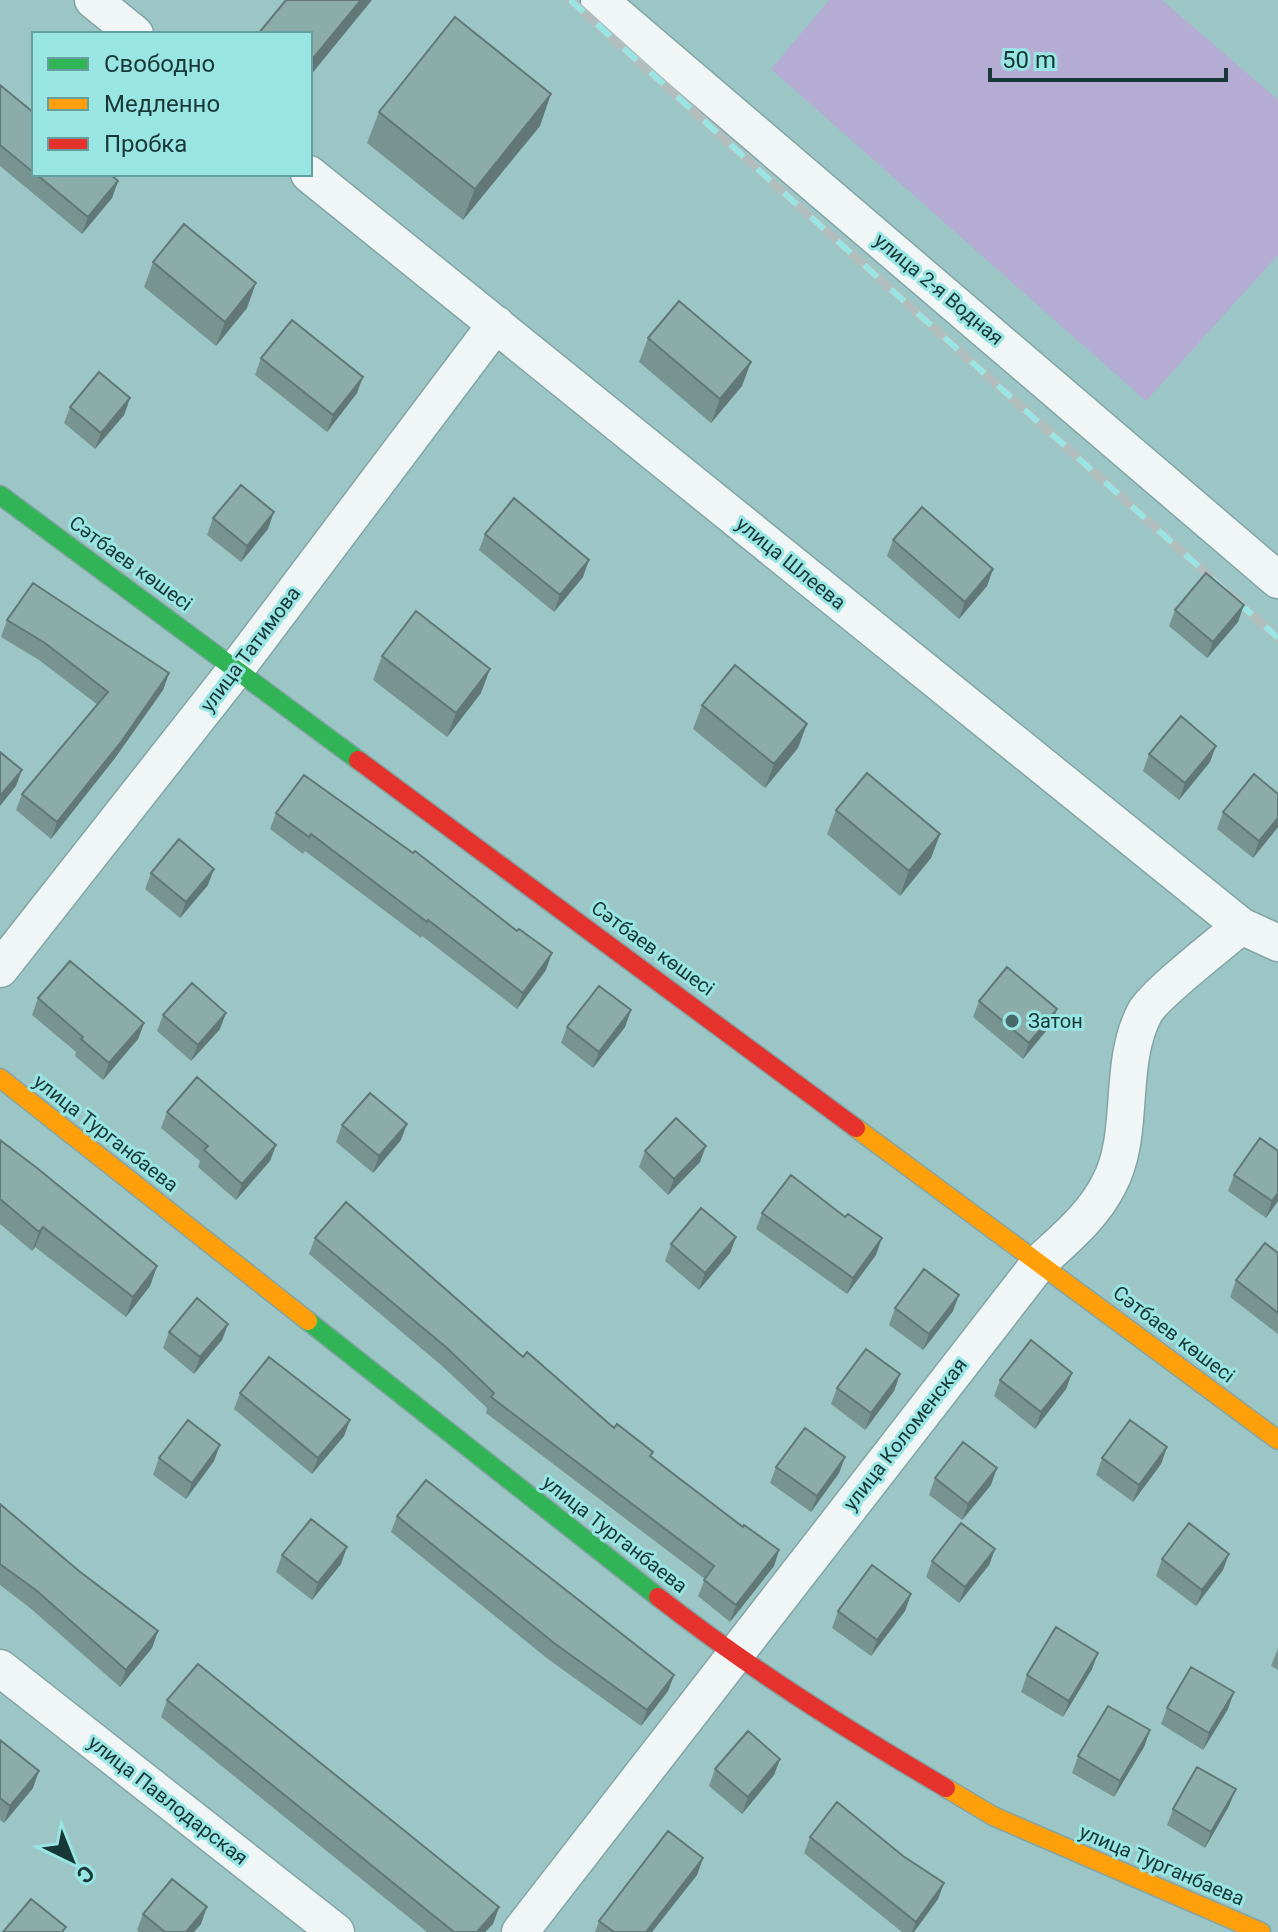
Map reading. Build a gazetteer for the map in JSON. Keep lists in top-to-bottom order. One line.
{"streets":{"main road":["Сәтбаев көшесі","улица Турганбаева"],"street":["улица 2-я Водная","улица Шлеева","улица Татимова","улица Коломенская","улица Павлодарская"]},"crossings":[["Сәтбаев көшесі","улица Татимова"],["Сәтбаев көшесі","улица Коломенская"],["улица Шлеева","улица Татимова"],["улица Шлеева","улица Коломенская"],["улица Турганбаева","улица Коломенская"]],"places":["Затон"],"legend":["Свободно","Медленно","Пробка"],"scale_bar":"50 m","north":"bottom right"}
